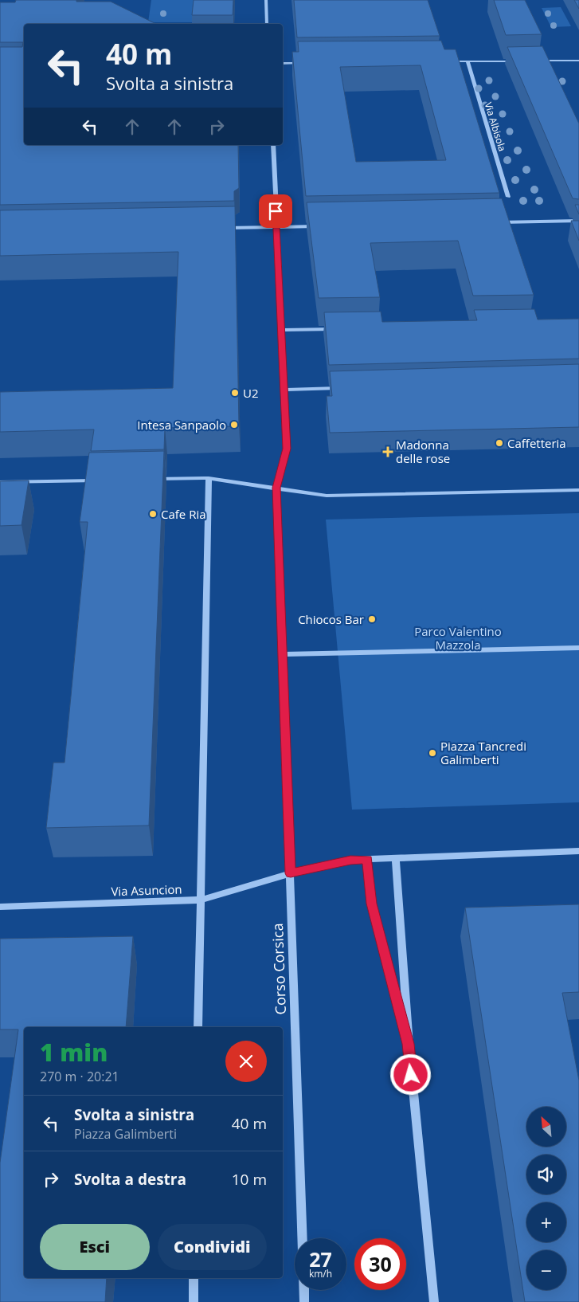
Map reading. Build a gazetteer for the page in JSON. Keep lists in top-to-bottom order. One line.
{"streets":{"street":["Via Albisola","Via Asuncion","Corso Corsica"]},"crossings":[["Via Asuncion","Corso Corsica"]],"parks":["Parco Valentino Mazzola"],"places":{"other":["U2","Intesa Sanpaolo","Caffetteria","Cafe Ria","Chiocos Bar","Piazza Tancredi Galimberti"],"health":["Madonna delle rose"]},"north":"top left","page":{"turn":["40 m","Svolta a sinistra"],"heading":["1 min","270 m · 20:21"],"list":[{"name":"Svolta a sinistra","note":"Piazza Galimberti","value":"40 m"},{"name":"Svolta a destra","value":"10 m"}],"map_buttons":["+","−"],"buttons":["Esci","Condividi"],"speed":"27 km/h","limit":"30"}}
